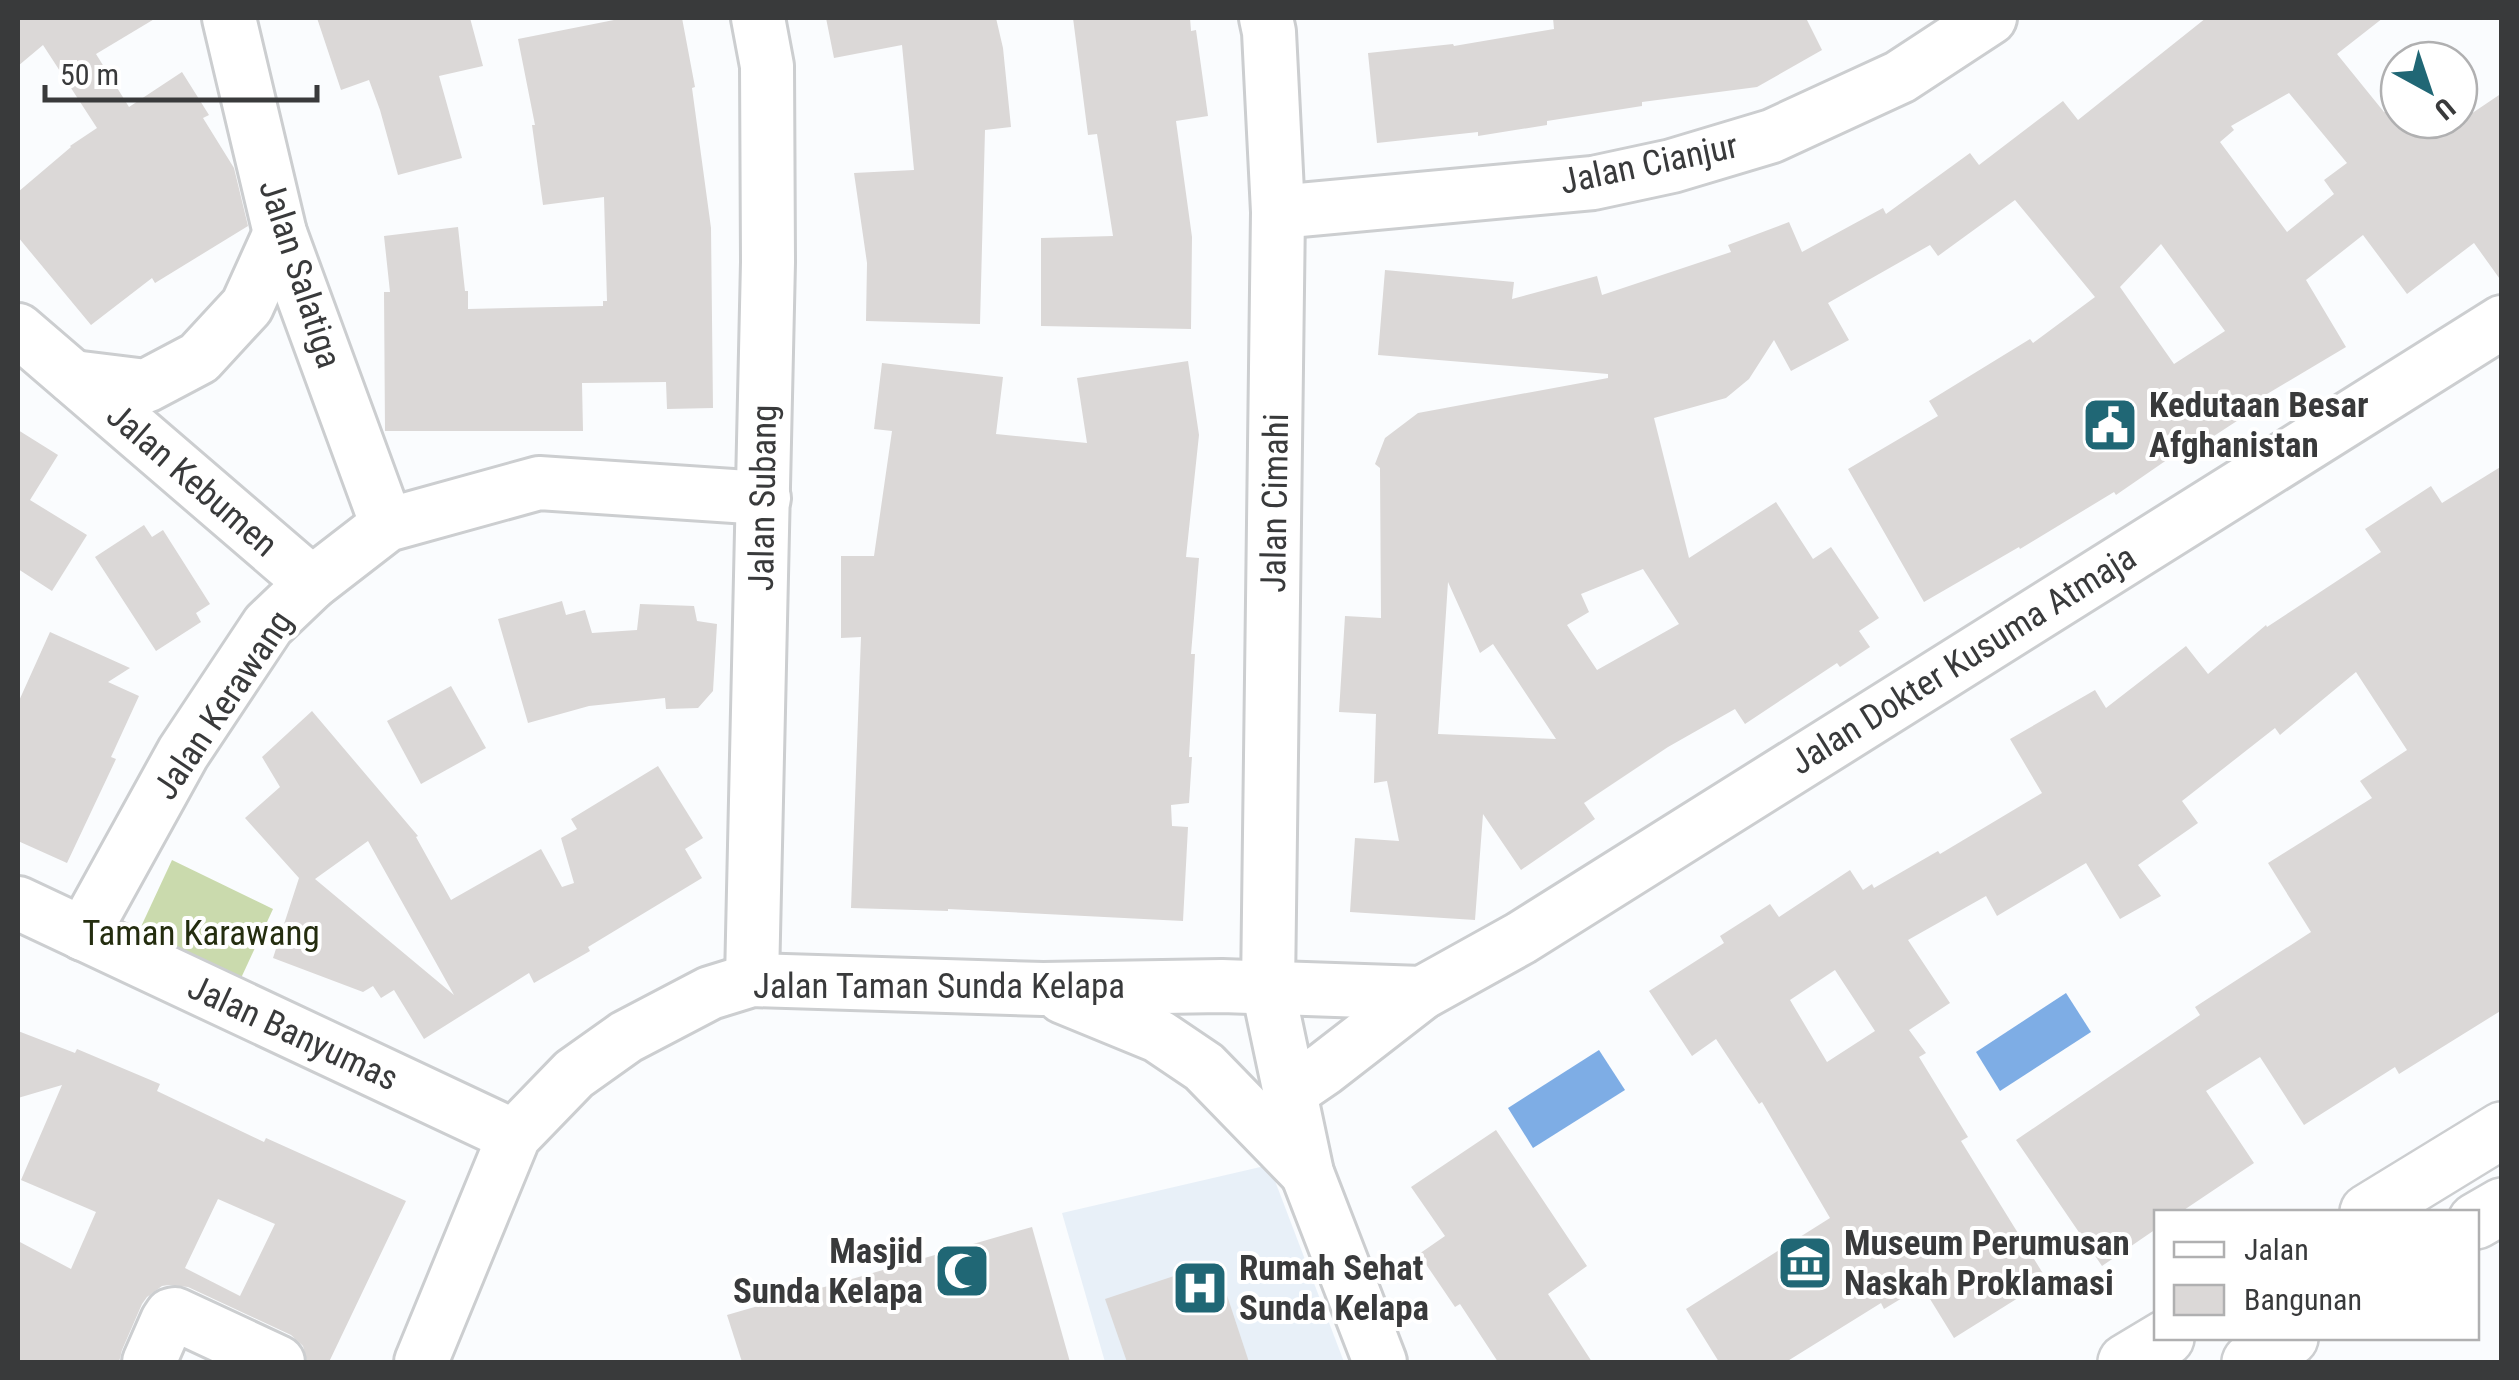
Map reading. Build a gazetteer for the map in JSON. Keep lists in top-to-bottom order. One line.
{"streets":{"street":["Jalan Cianjur","Jalan Salatiga","Jalan Kebumen","Jalan Subang","Jalan Cimahi","Jalan Dokter Kusuma Atmaja","Jalan Kerawang","Jalan Taman Sunda Kelapa","Jalan Banyumas"]},"crossings":[["Jalan Cianjur","Jalan Cimahi"],["Jalan Salatiga","Jalan Kebumen"],["Jalan Salatiga","Jalan Kerawang"],["Jalan Kebumen","Jalan Kerawang"],["Jalan Subang","Jalan Kerawang"],["Jalan Subang","Jalan Taman Sunda Kelapa"],["Jalan Cimahi","Jalan Taman Sunda Kelapa"],["Jalan Kerawang","Jalan Banyumas"],["Jalan Taman Sunda Kelapa","Jalan Banyumas"]],"parks":["Taman Karawang"],"places":{"public building":["Kedutaan Besar Afghanistan"],"museum":["Museum Perumusan Naskah Proklamasi"],"mosque":["Masjid Sunda Kelapa"],"hospital":["Rumah Sehat Sunda Kelapa"]},"legend":["Jalan","Bangunan"],"scale_bar":"50 m","north":"bottom right"}
